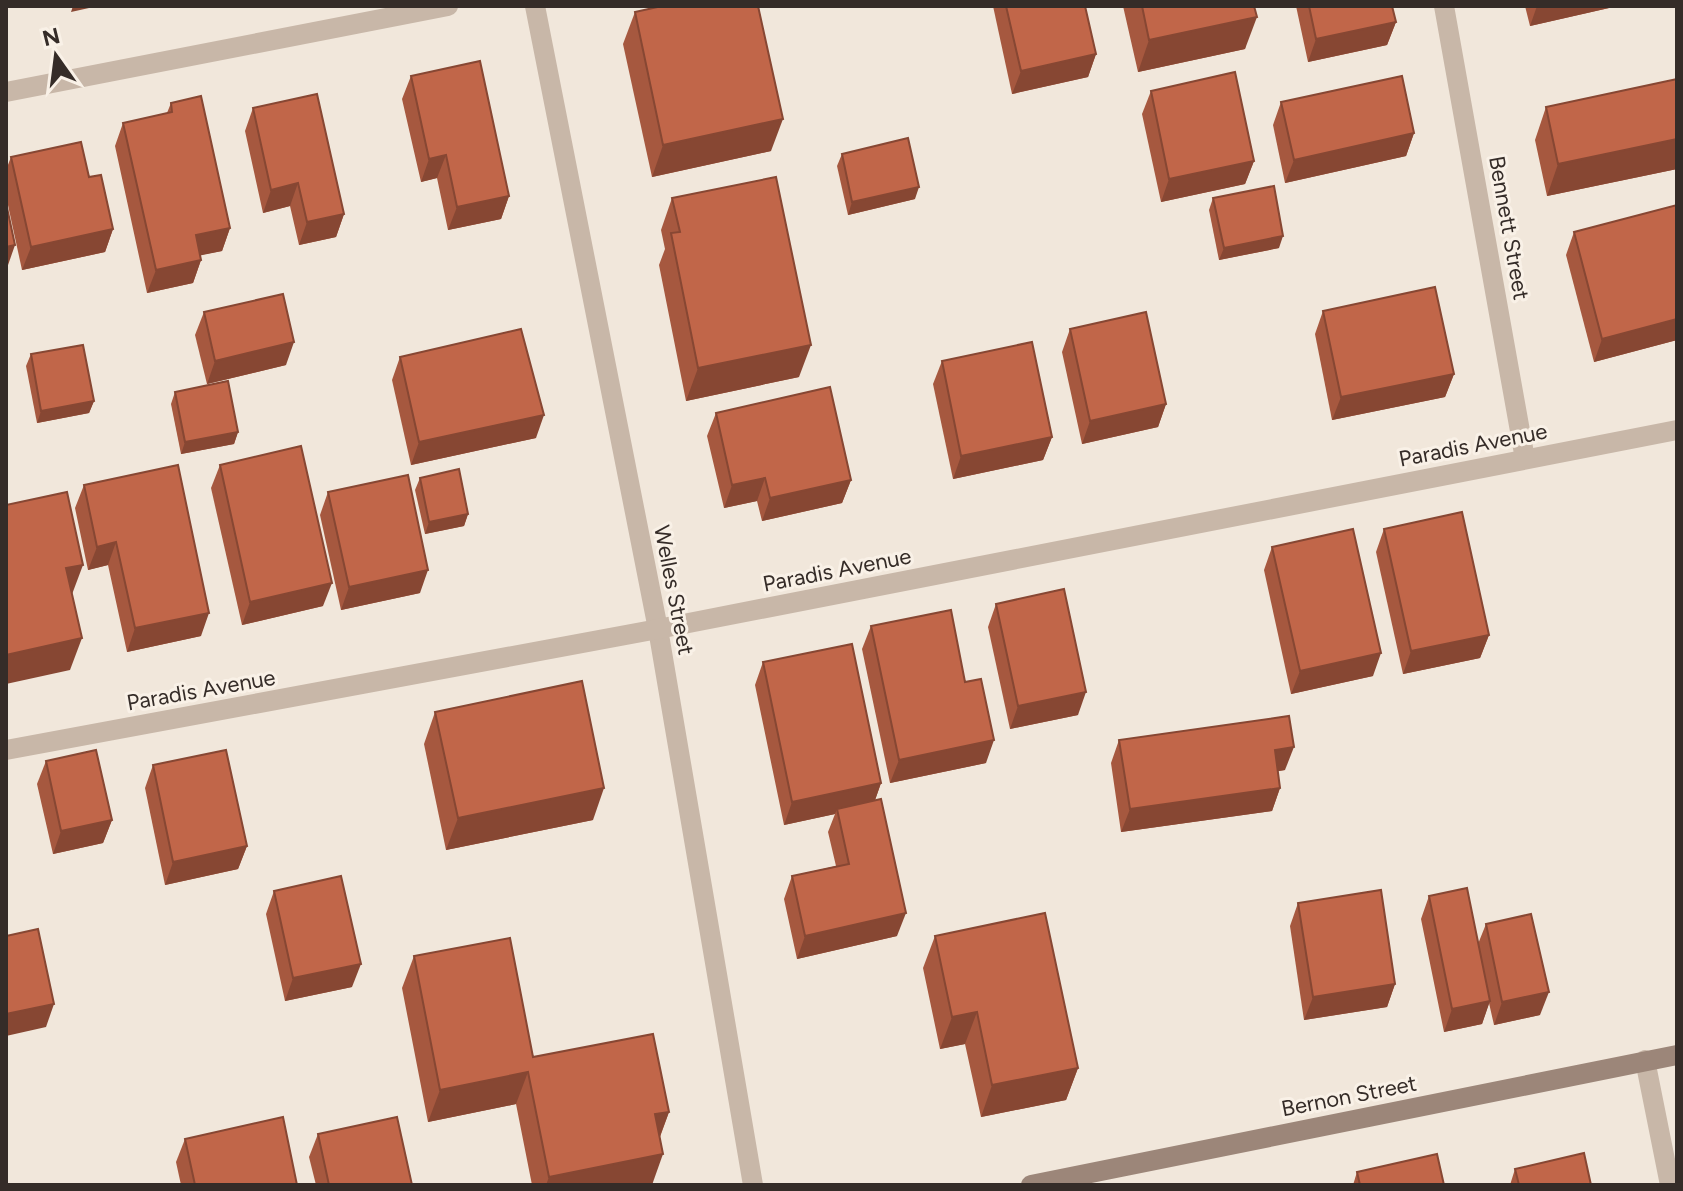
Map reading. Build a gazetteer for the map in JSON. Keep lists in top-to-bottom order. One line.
{"streets":{"street":["Bennett Street","Paradis Avenue","Welles Street","Bernon Street"]},"crossings":[["Bennett Street","Paradis Avenue"],["Paradis Avenue","Welles Street"]],"north":"top"}
